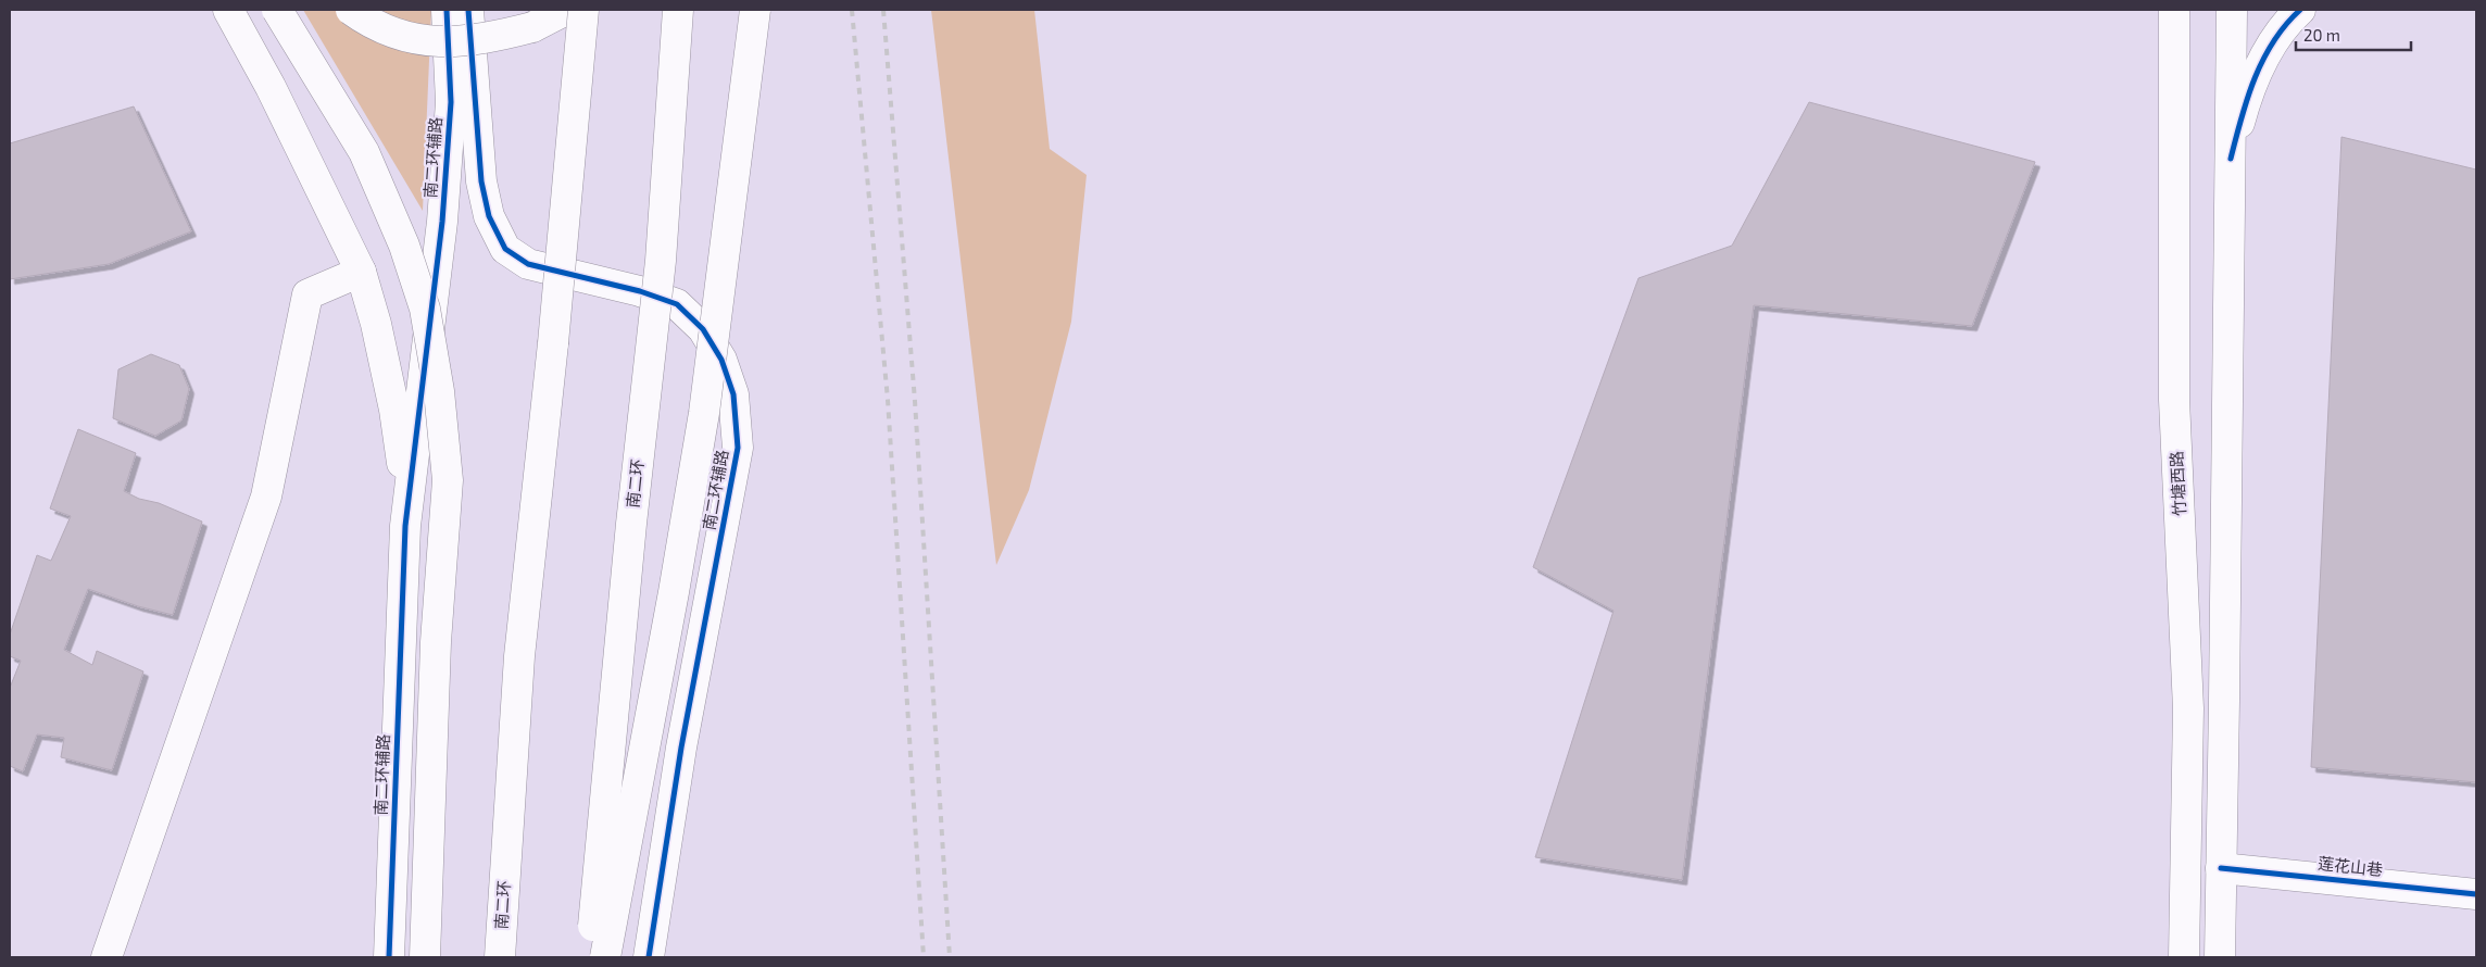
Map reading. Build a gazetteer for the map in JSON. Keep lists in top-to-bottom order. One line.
{"streets":{"main road":["南二环辅路","南二环","竹塘西路","莲花山巷"]},"scale_bar":"20 m"}
